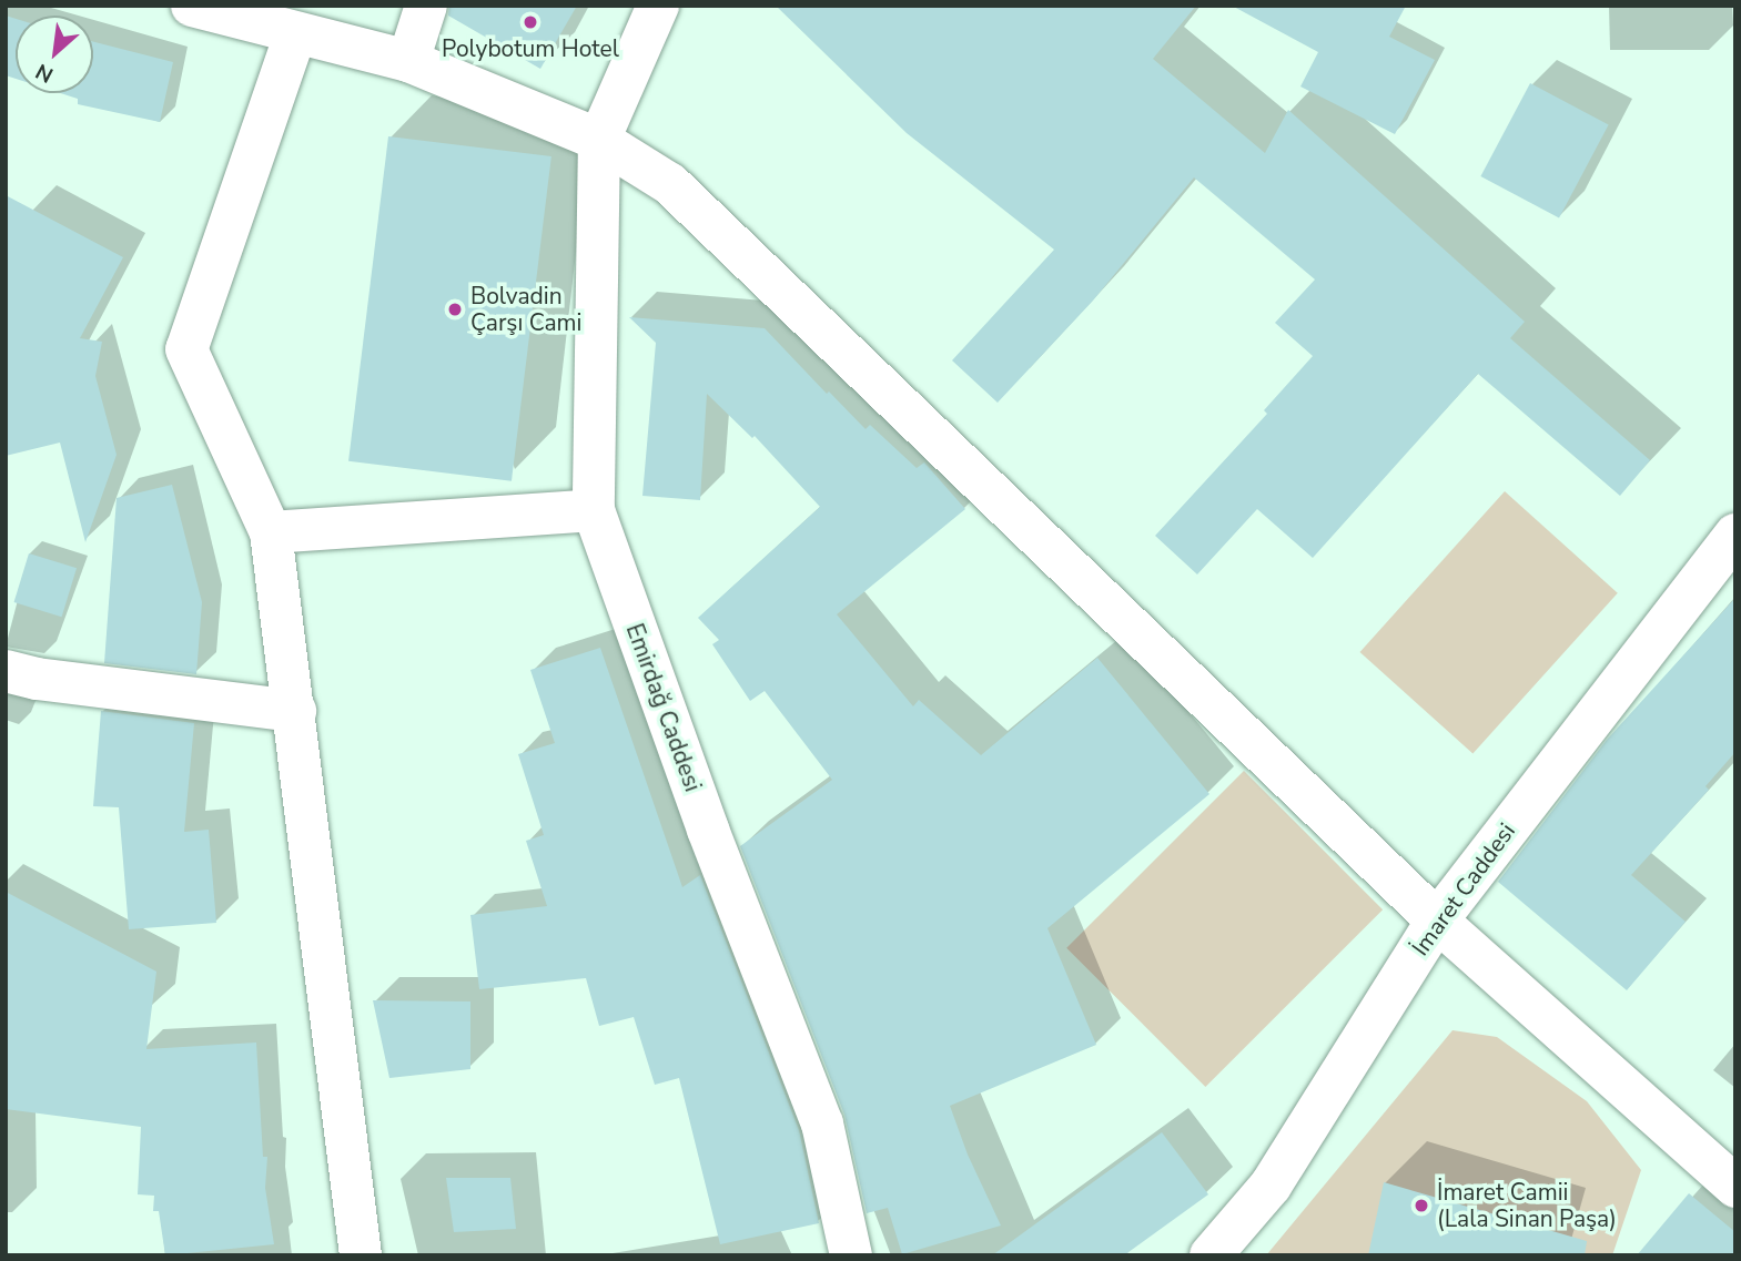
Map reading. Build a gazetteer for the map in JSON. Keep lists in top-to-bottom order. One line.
{"streets":{"street":["Emirdağ Caddesi","İmaret Caddesi"]},"places":["Polybotum Hotel","Bolvadin Çarşı Cami","İmaret Camii (Lala Sinan Paşa)"],"north":"bottom left"}
